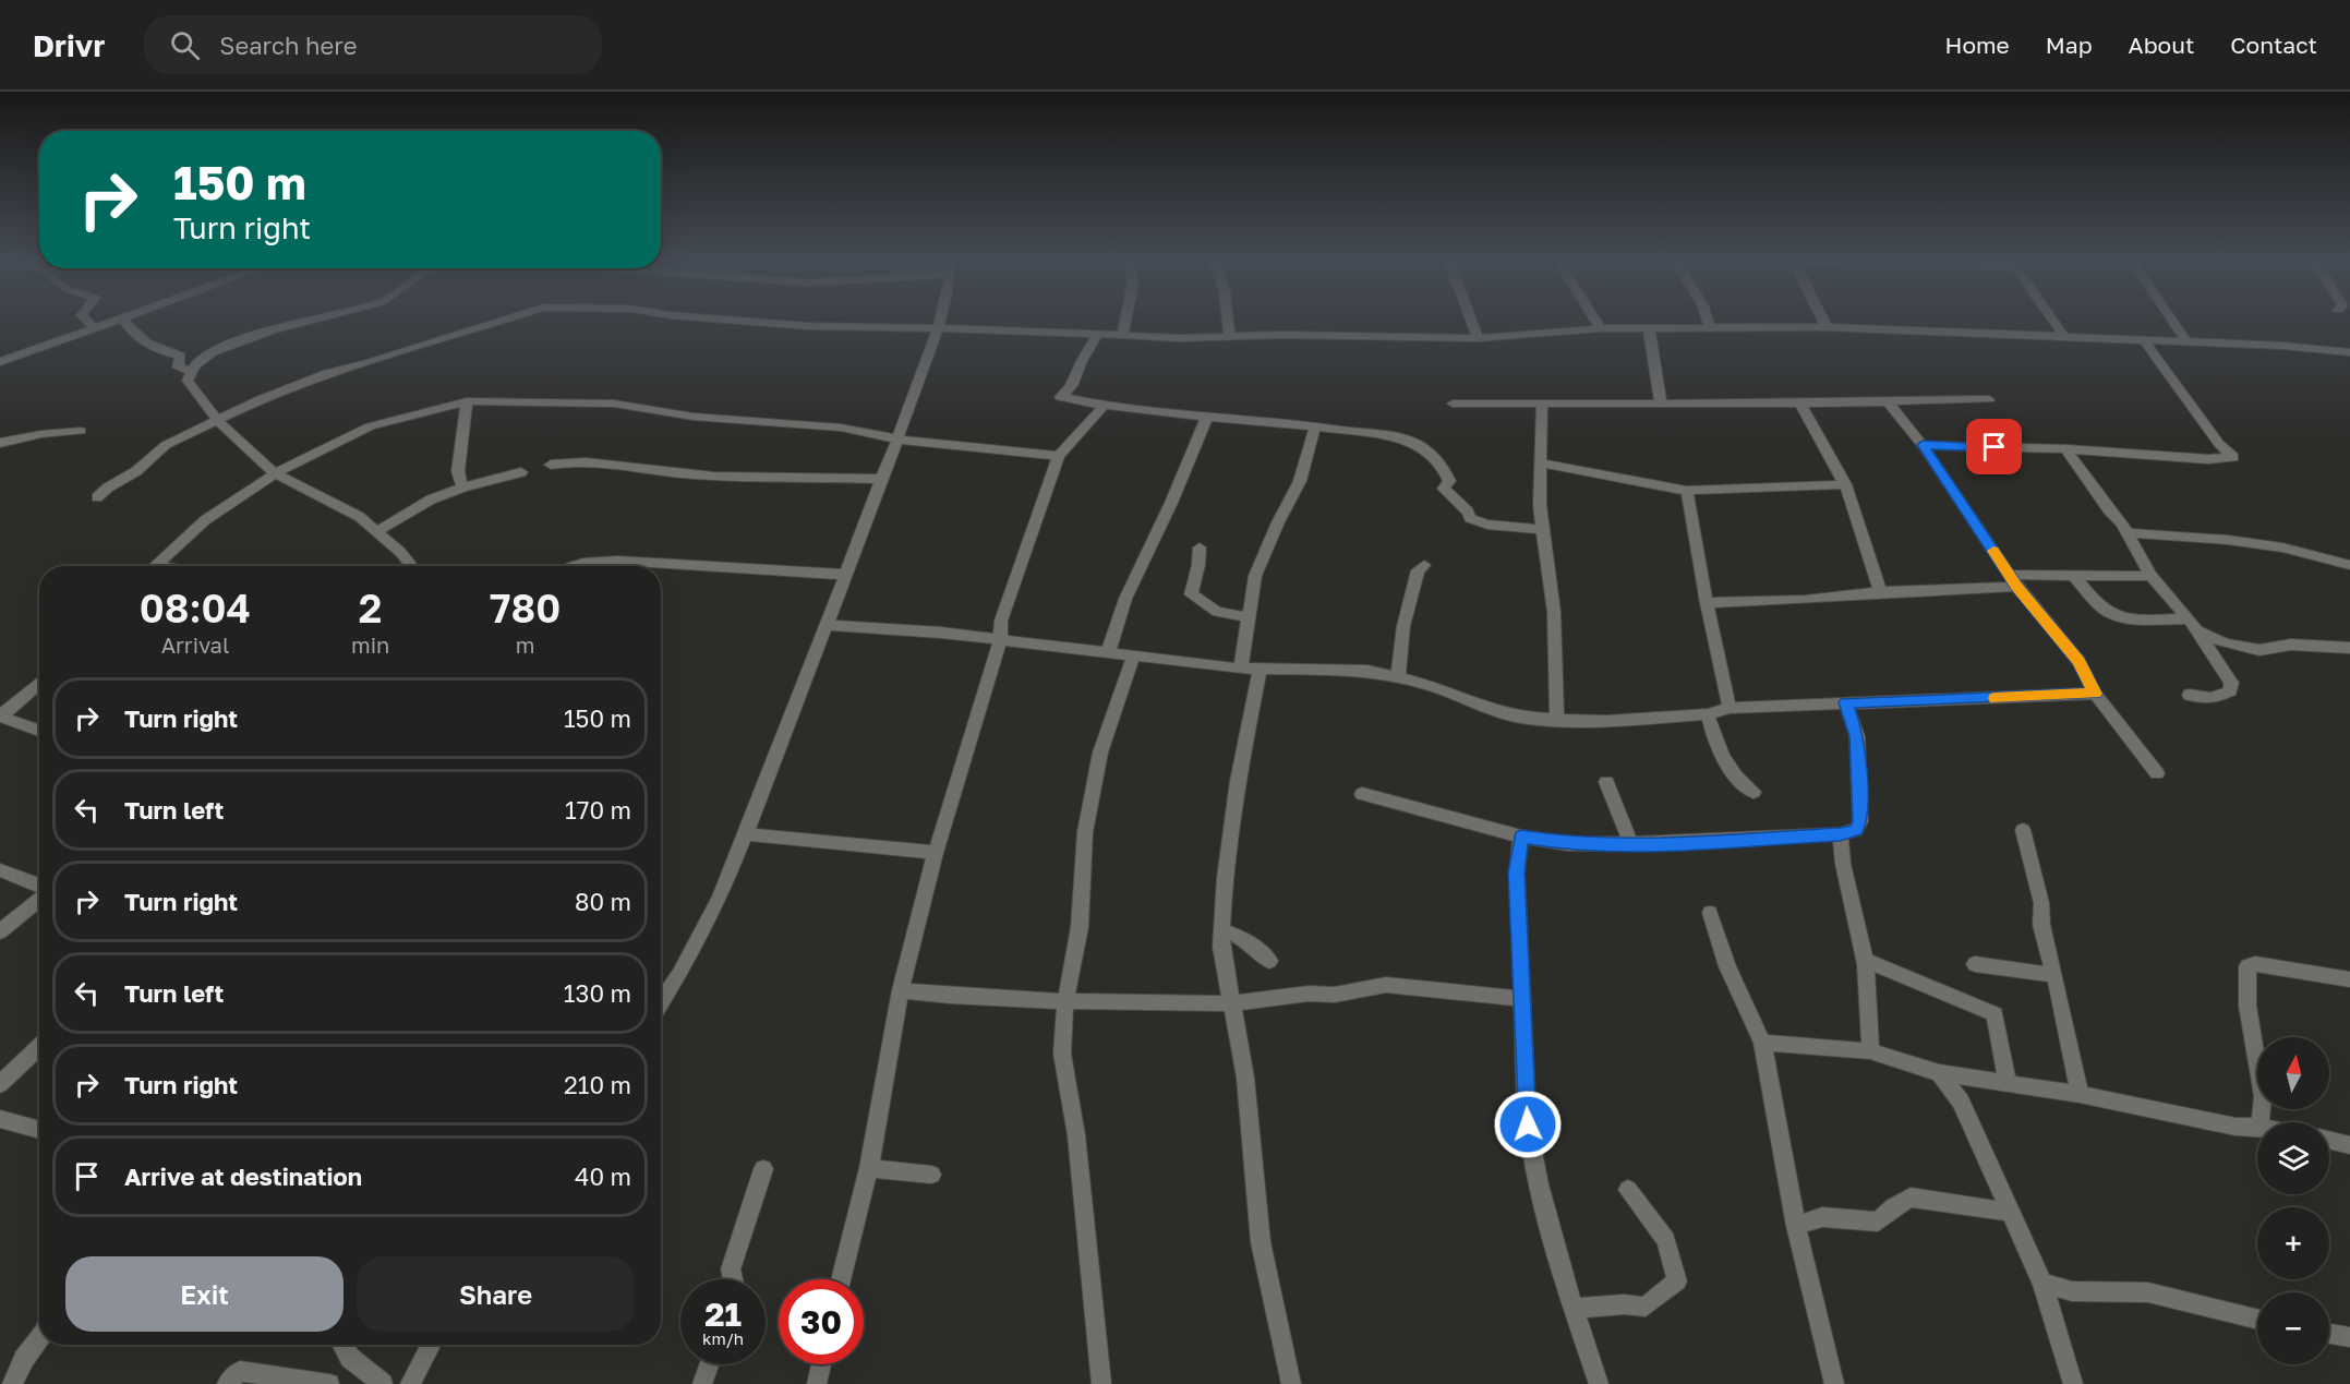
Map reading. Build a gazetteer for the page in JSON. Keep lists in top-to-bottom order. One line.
{"north":"top","page":{"header":"Drivr","search":"Search here","nav":["Home","Map","About","Contact"],"turn":["150 m","Turn right"],"eta":["08:04","Arrival","2","min","780","m"],"list":[{"name":"Turn right","value":"150 m"},{"name":"Turn left","value":"170 m"},{"name":"Turn right","value":"80 m"},{"name":"Turn left","value":"130 m"},{"name":"Turn right","value":"210 m"},{"name":"Arrive at destination","value":"40 m"}],"map_buttons":["+","−"],"buttons":["Exit","Share"],"speed":"21 km/h","limit":"30"}}
